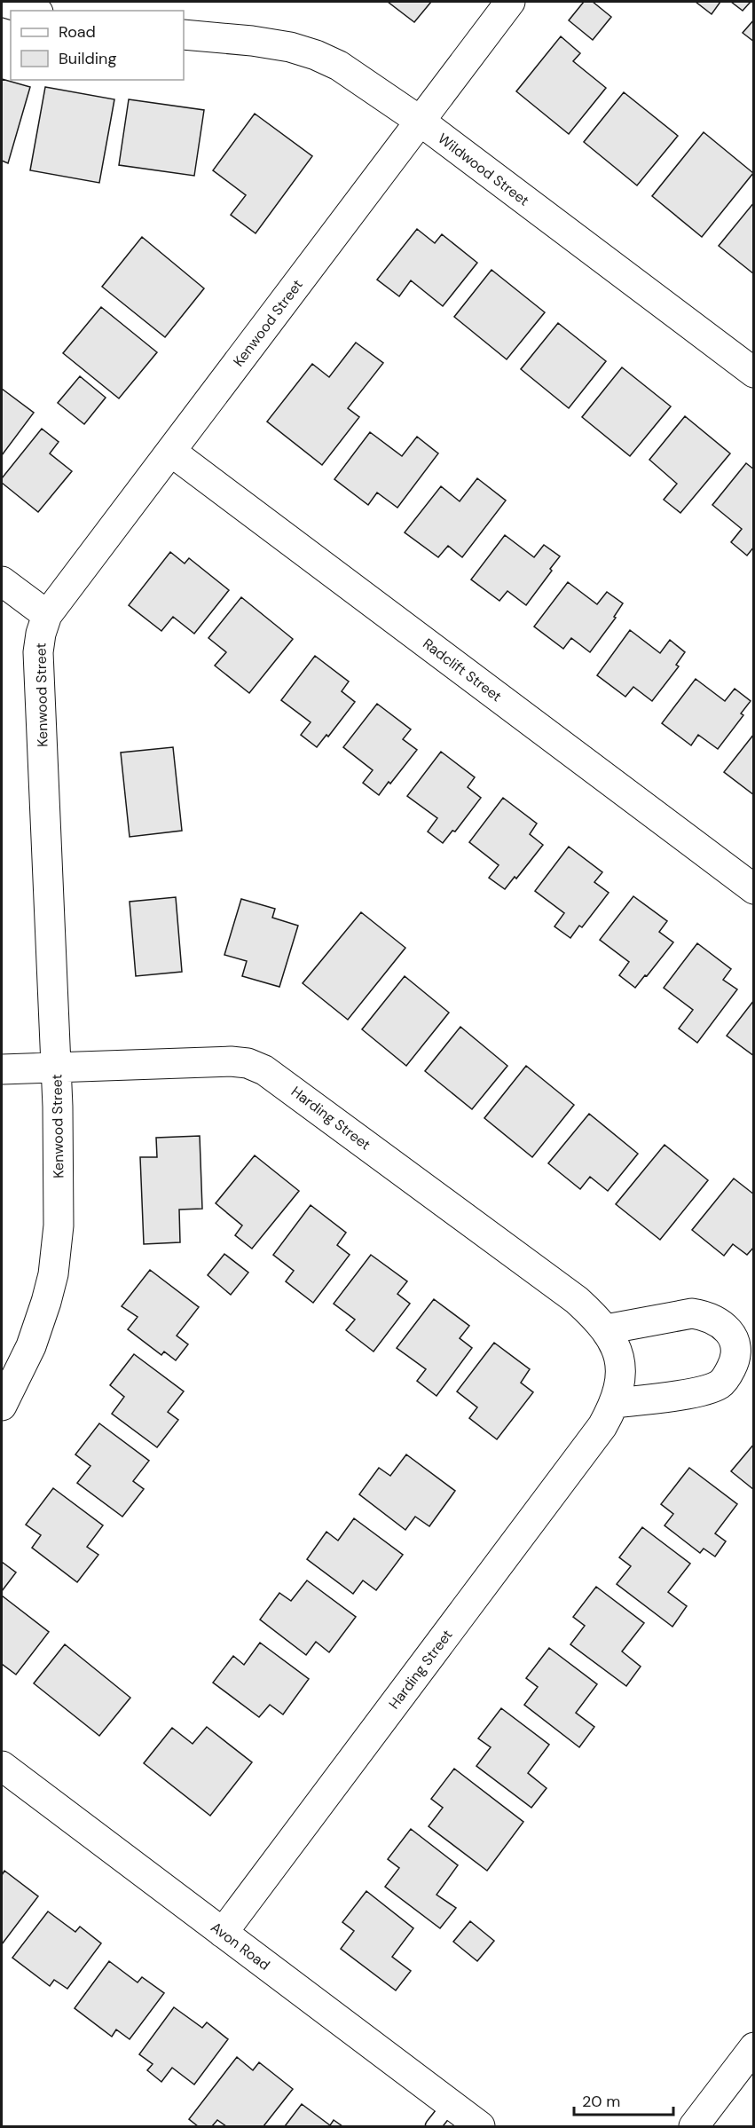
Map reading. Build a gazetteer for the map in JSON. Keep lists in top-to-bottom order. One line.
{"streets":{"street":["Wildwood Street","Kenwood Street","Radclift Street","Harding Street","Avon Road"]},"crossings":[["Wildwood Street","Kenwood Street"],["Kenwood Street","Radclift Street"],["Kenwood Street","Harding Street"],["Harding Street","Avon Road"]],"legend":["Road","Building"],"scale_bar":"20 m"}
